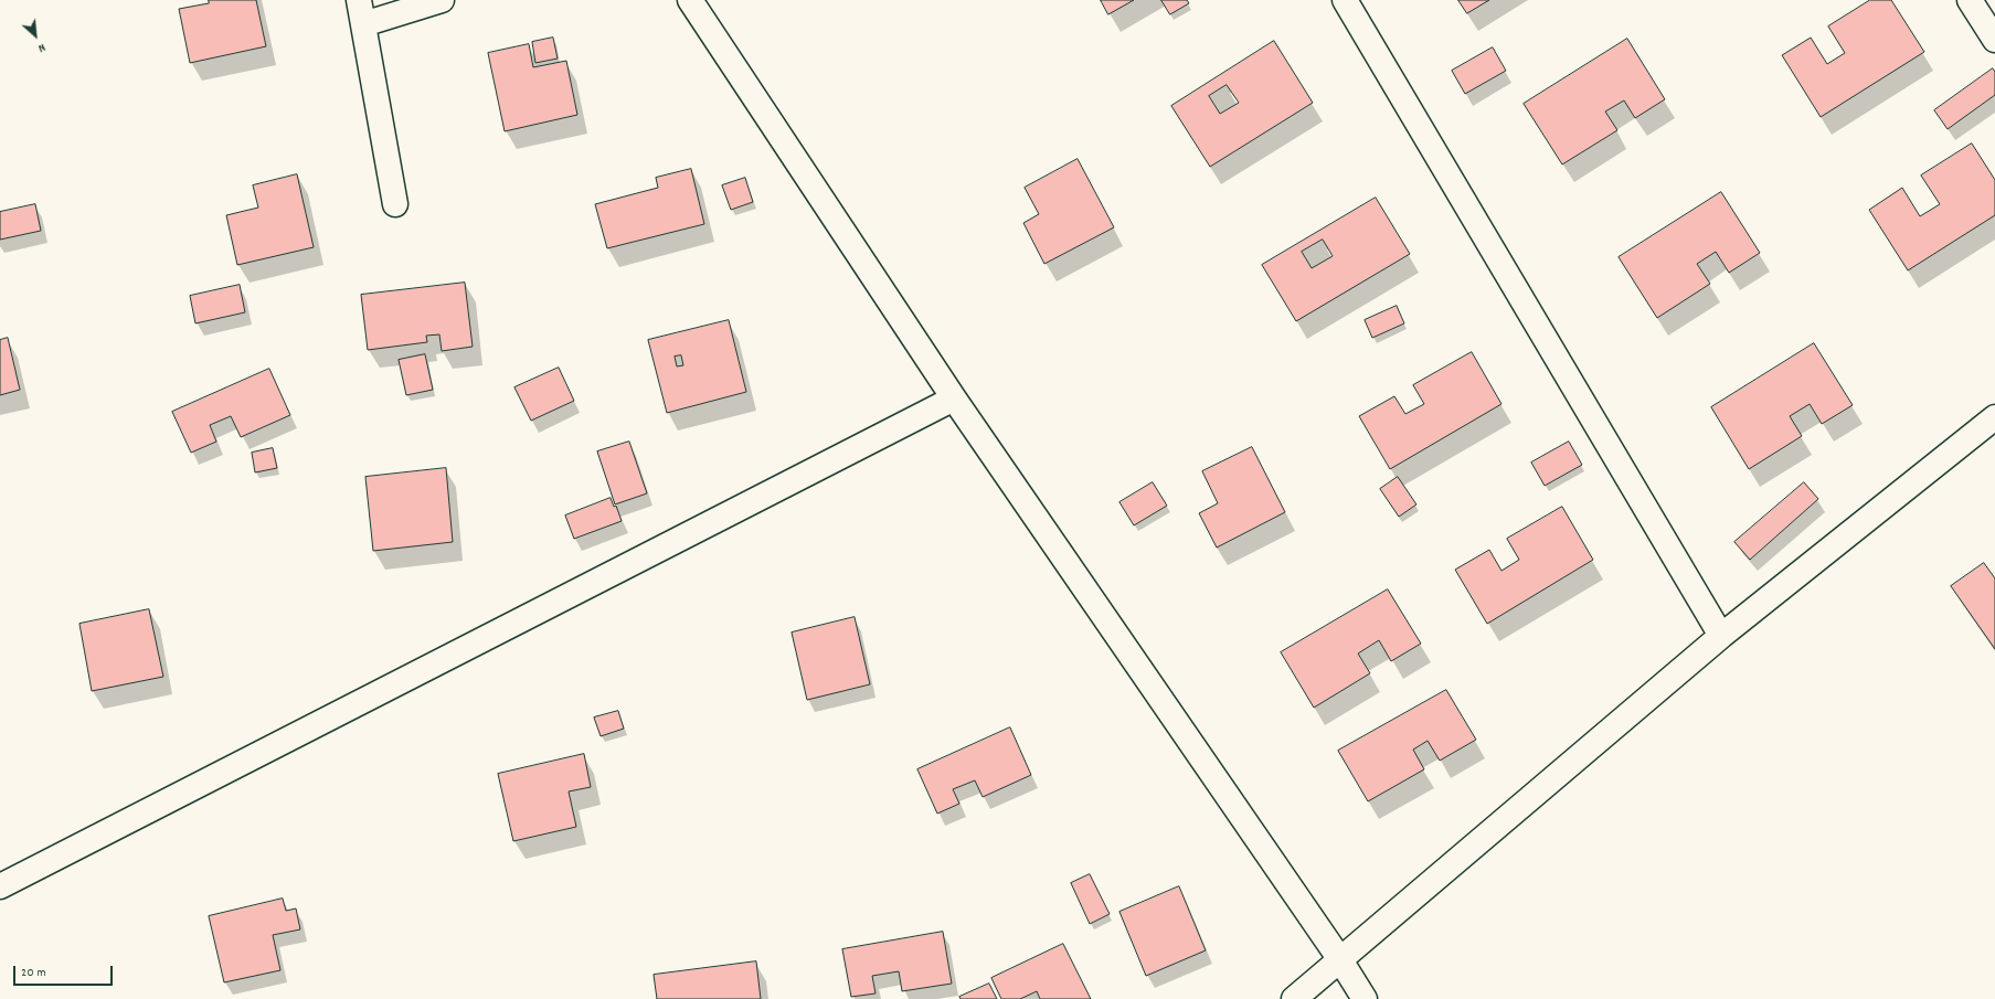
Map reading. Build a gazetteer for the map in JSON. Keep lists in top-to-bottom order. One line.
{"scale_bar":"20 m","north":"bottom right"}
